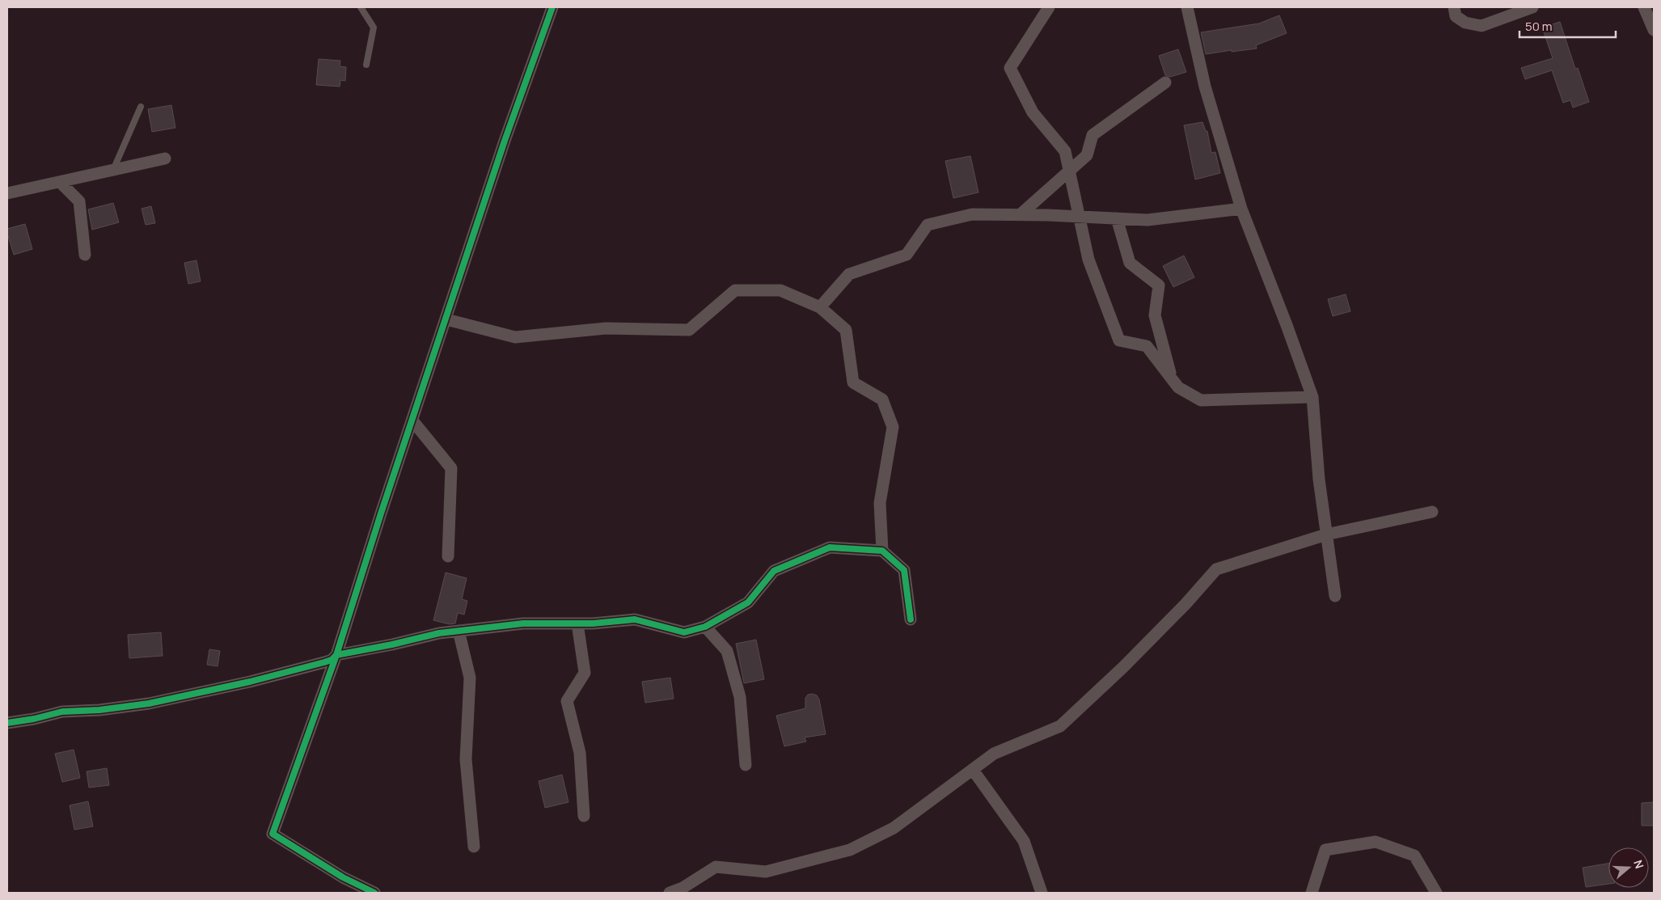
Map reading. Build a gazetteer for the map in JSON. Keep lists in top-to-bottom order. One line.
{"scale_bar":"50 m","north":"right"}
